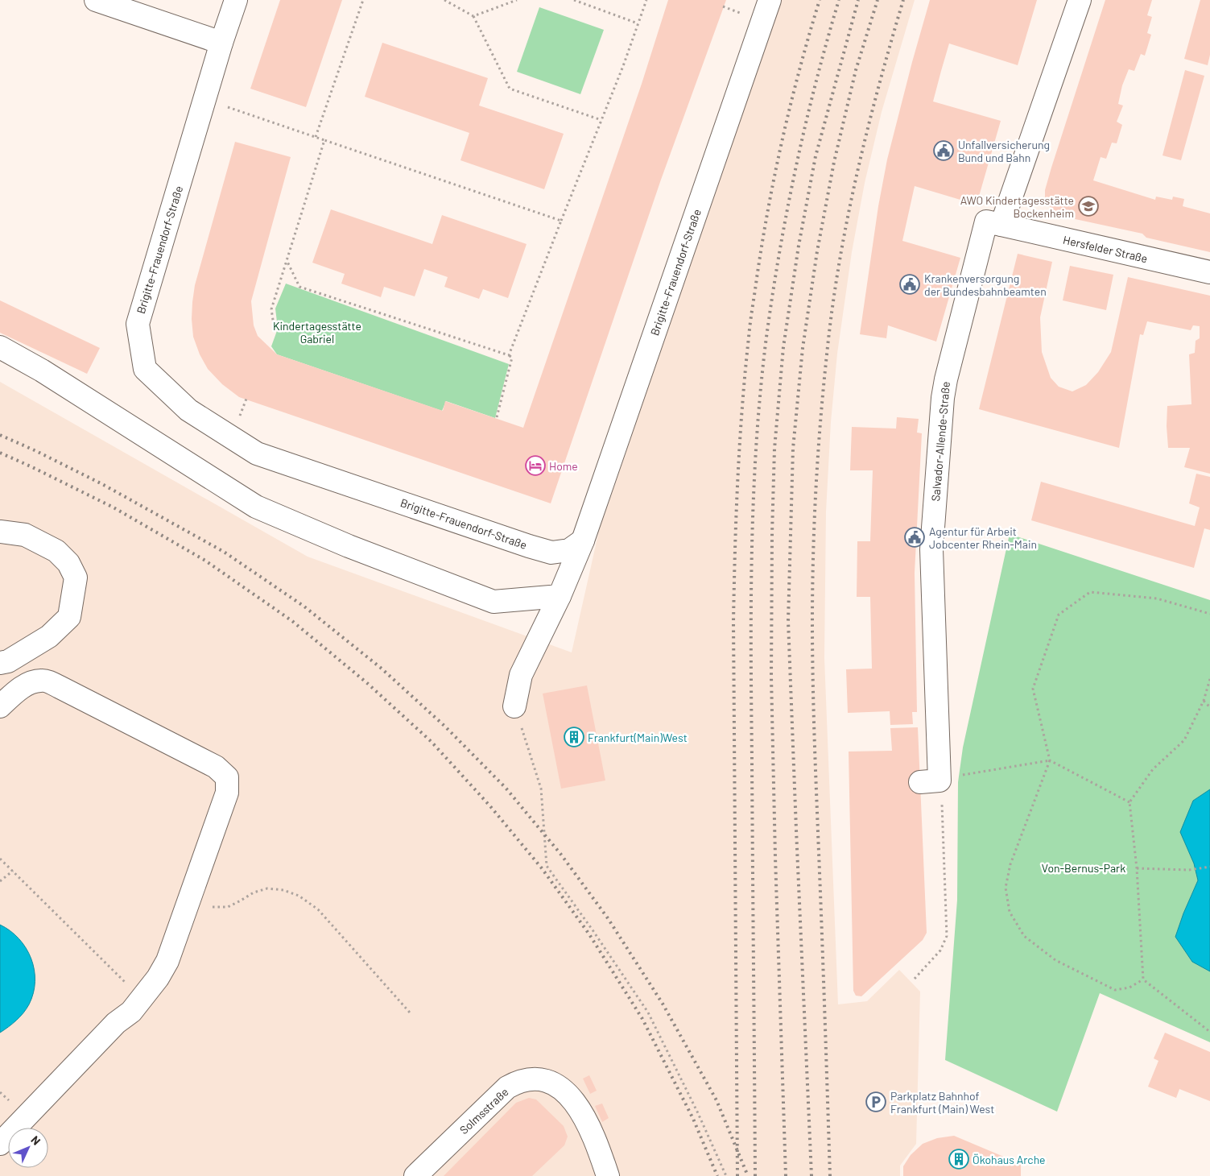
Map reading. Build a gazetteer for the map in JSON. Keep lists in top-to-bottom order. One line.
{"streets":{"street":["Hersfelder Straße","Brigitte-Frauendorf-Straße","Salvador-Allende-Straße","Solmsstraße"]},"crossings":[["Hersfelder Straße","Salvador-Allende-Straße"]],"parks":["Kindertagesstätte Gabriel","Von-Bernus-Park"],"places":{"public building":["Unfallversicherung Bund und Bahn","Krankenversorgung der Bundesbahnbeamten","Agentur für Arbeit Jobcenter Rhein-Main"],"school or university":["AWO Kindertagesstätte Bockenheim"],"hotel":["Home"],"building":["Frankfurt(Main)West","Ökohaus Arche"],"parking":["Parkplatz Bahnhof Frankfurt (Main) West"]},"north":"top right"}
